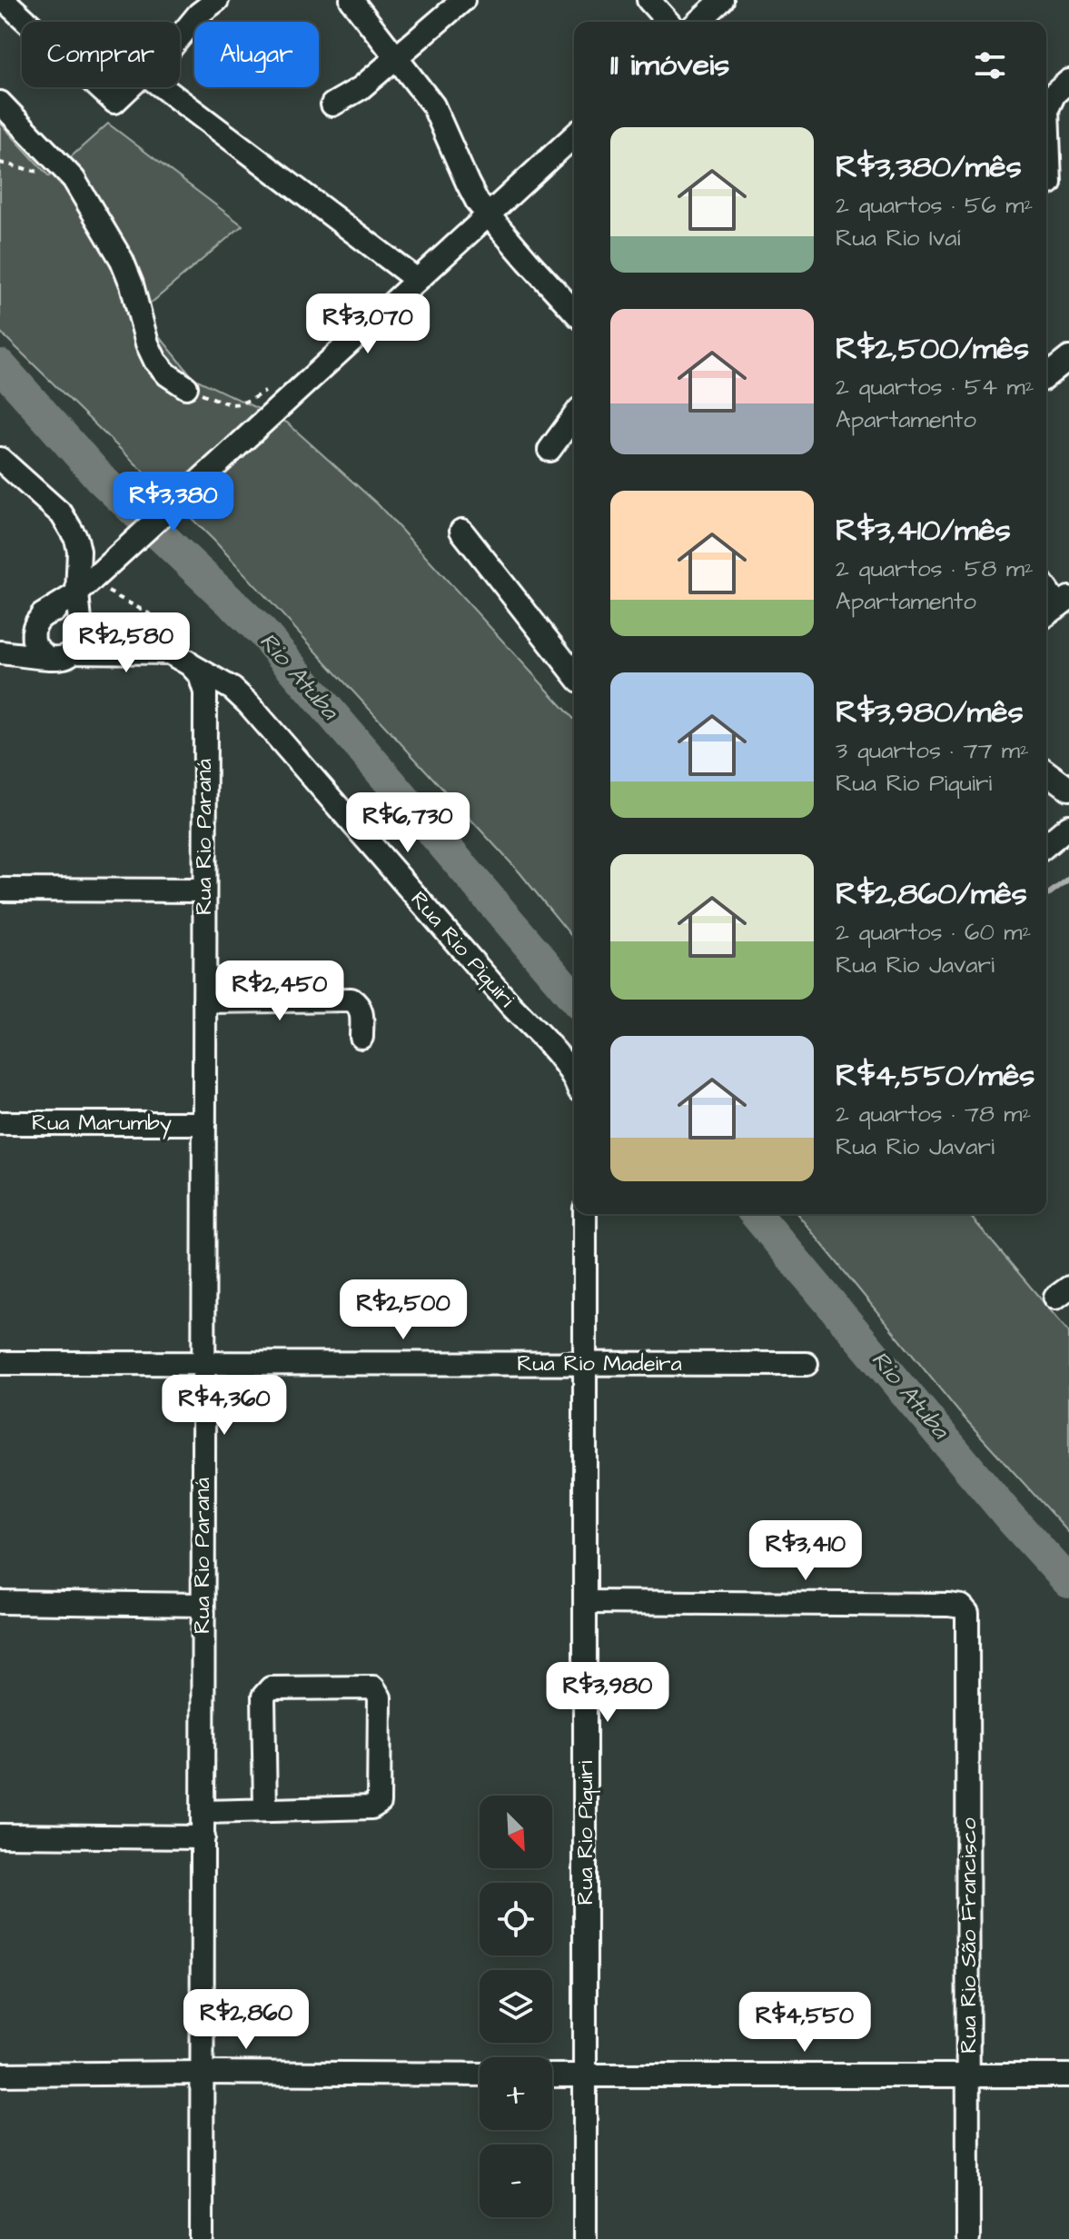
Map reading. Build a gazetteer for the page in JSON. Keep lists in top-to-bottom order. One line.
{"streets":{"street":["Rua Rio Paraná","Rua Rio Piquiri","Rua Marumby","Rua Rio Madeira","Rua Rio São Francisco"]},"crossings":[["Rua Rio Paraná","Rua Rio Piquiri"],["Rua Rio Paraná","Rua Marumby"],["Rua Rio Paraná","Rua Rio Madeira"],["Rua Rio Piquiri","Rua Rio Madeira"],["Rua Rio Piquiri","Rua Rio São Francisco"]],"water":["Rio Atuba"],"north":"bottom right","page":{"chip":["Comprar","Alugar"],"heading":"11 imóveis","list":[{"name":"R$3,380/mês","note":"2 quartos · 56 m² · Rua Rio Ivaí"},{"name":"R$2,500/mês","note":"2 quartos · 54 m² · Apartamento"},{"name":"R$3,410/mês","note":"2 quartos · 58 m² · Apartamento"},{"name":"R$3,980/mês","note":"3 quartos · 77 m² · Rua Rio Piquiri"},{"name":"R$2,860/mês","note":"2 quartos · 60 m² · Rua Rio Javari"},{"name":"R$4,550/mês","note":"2 quartos · 78 m² · Rua Rio Javari"}],"price":["R$3,070","R$3,380","R$2,580","R$6,730","R$2,450","R$2,500","R$4,360","R$3,410","R$3,980","R$2,860","R$4,550"],"map_buttons":["+","−"]}}
